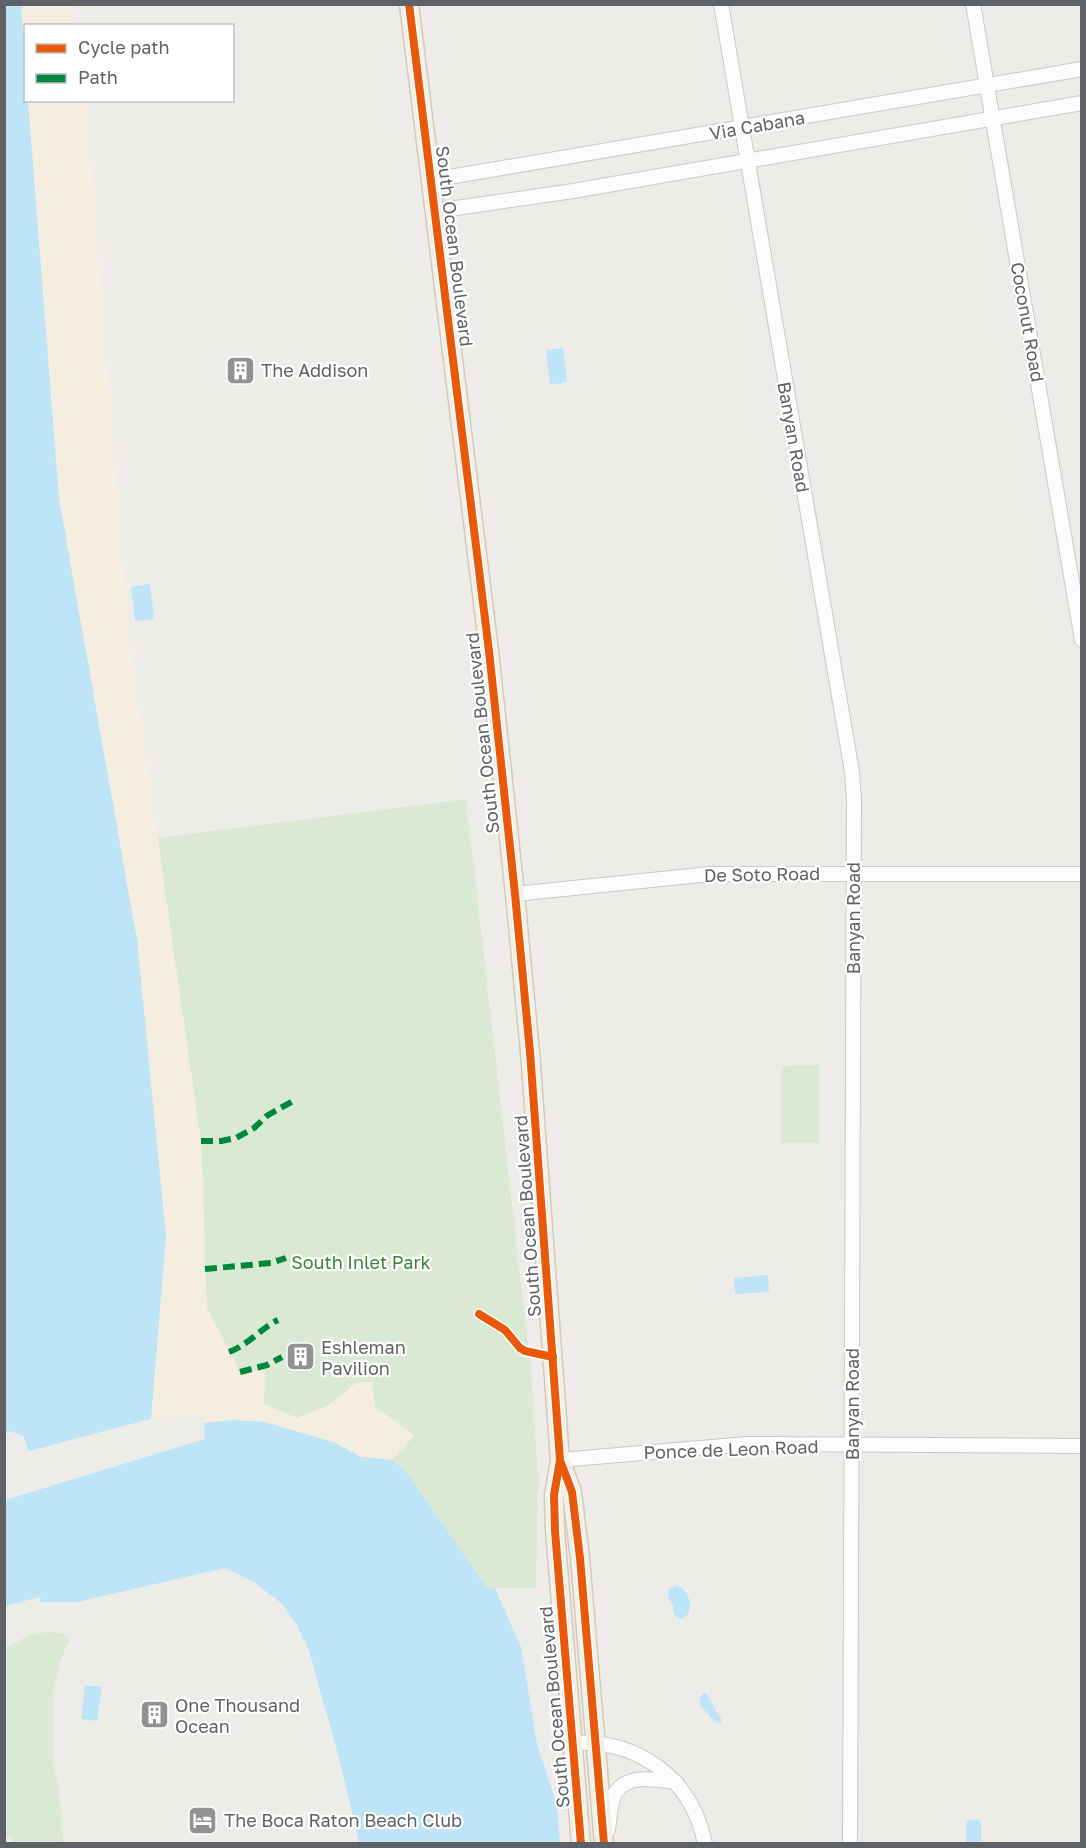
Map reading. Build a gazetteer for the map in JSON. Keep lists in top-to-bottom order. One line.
{"streets":{"main road":["South Ocean Boulevard"],"street":["Via Cabana","Coconut Road","Banyan Road","De Soto Road","Ponce de Leon Road"]},"crossings":[["Via Cabana","South Ocean Boulevard"],["Via Cabana","Coconut Road"],["Via Cabana","Banyan Road"],["South Ocean Boulevard","De Soto Road"],["South Ocean Boulevard","Ponce de Leon Road"],["Banyan Road","De Soto Road"],["Banyan Road","Ponce de Leon Road"]],"parks":["South Inlet Park"],"places":{"building":["The Addison","Eshleman Pavilion","One Thousand Ocean"],"hotel":["The Boca Raton Beach Club"]},"legend":["Cycle path","Path"]}
